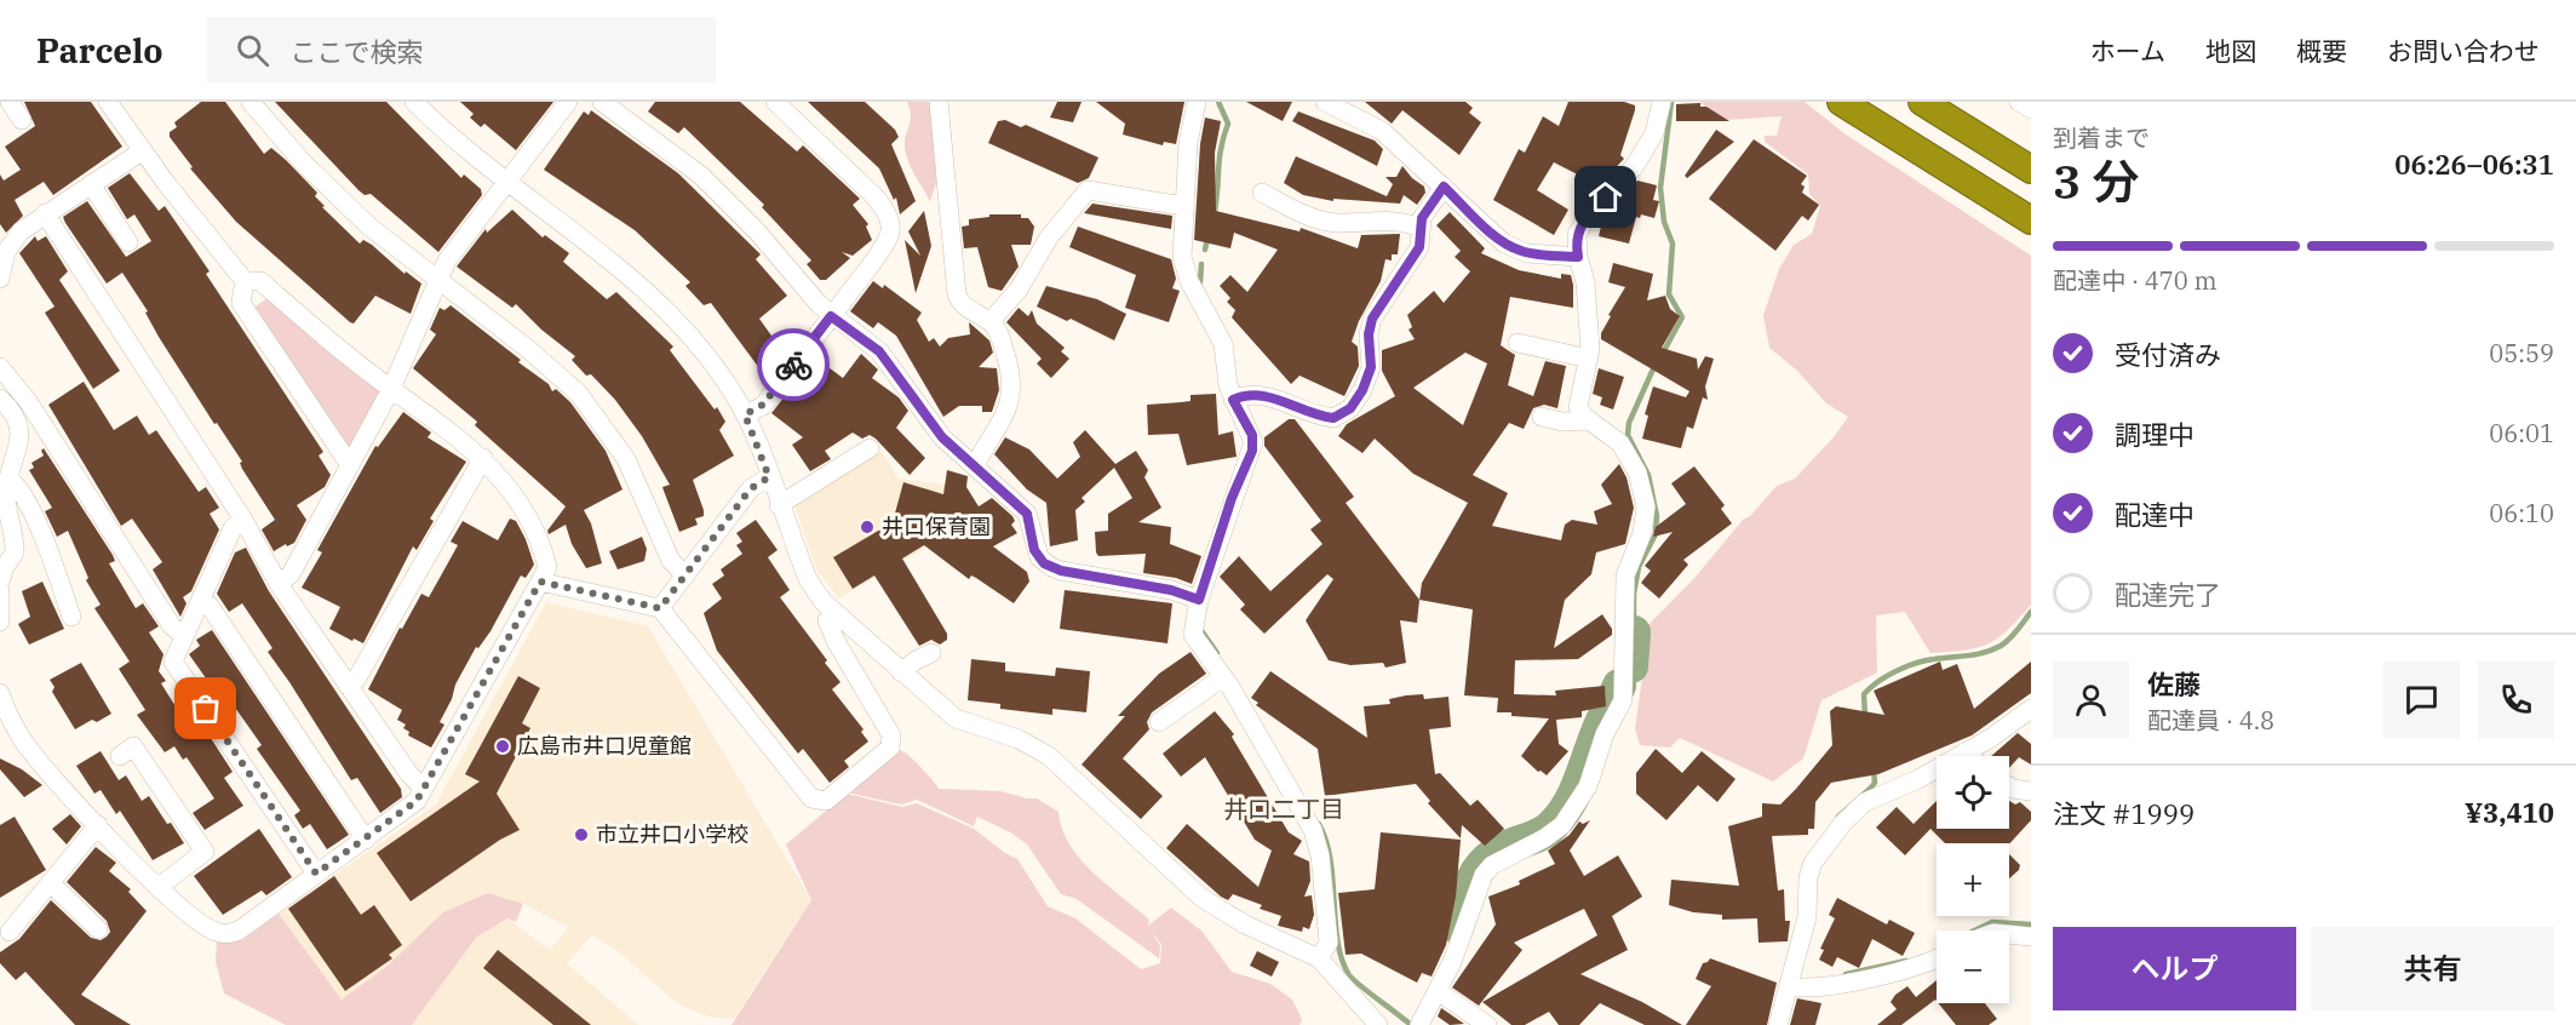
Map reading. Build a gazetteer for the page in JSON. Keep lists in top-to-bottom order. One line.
{"districts":["井口二丁目"],"places":["井口保育園","広島市井口児童館","市立井口小学校"],"page":{"header":"Parcelo","search":"ここで検索","nav":["ホーム","地図","概要","お問い合わせ"],"heading":["3 分","到着まで","06:26–06:31"],"panel":["佐藤","配達員 · 4.8","注文 #1999","¥3,410"],"bar":"配達中 · 470 m","list":[["受付済み","05:59"],["調理中","06:01"],["配達中","06:10"],"配達完了"],"map_buttons":["+","−"],"buttons":["ヘルプ","共有"]}}
